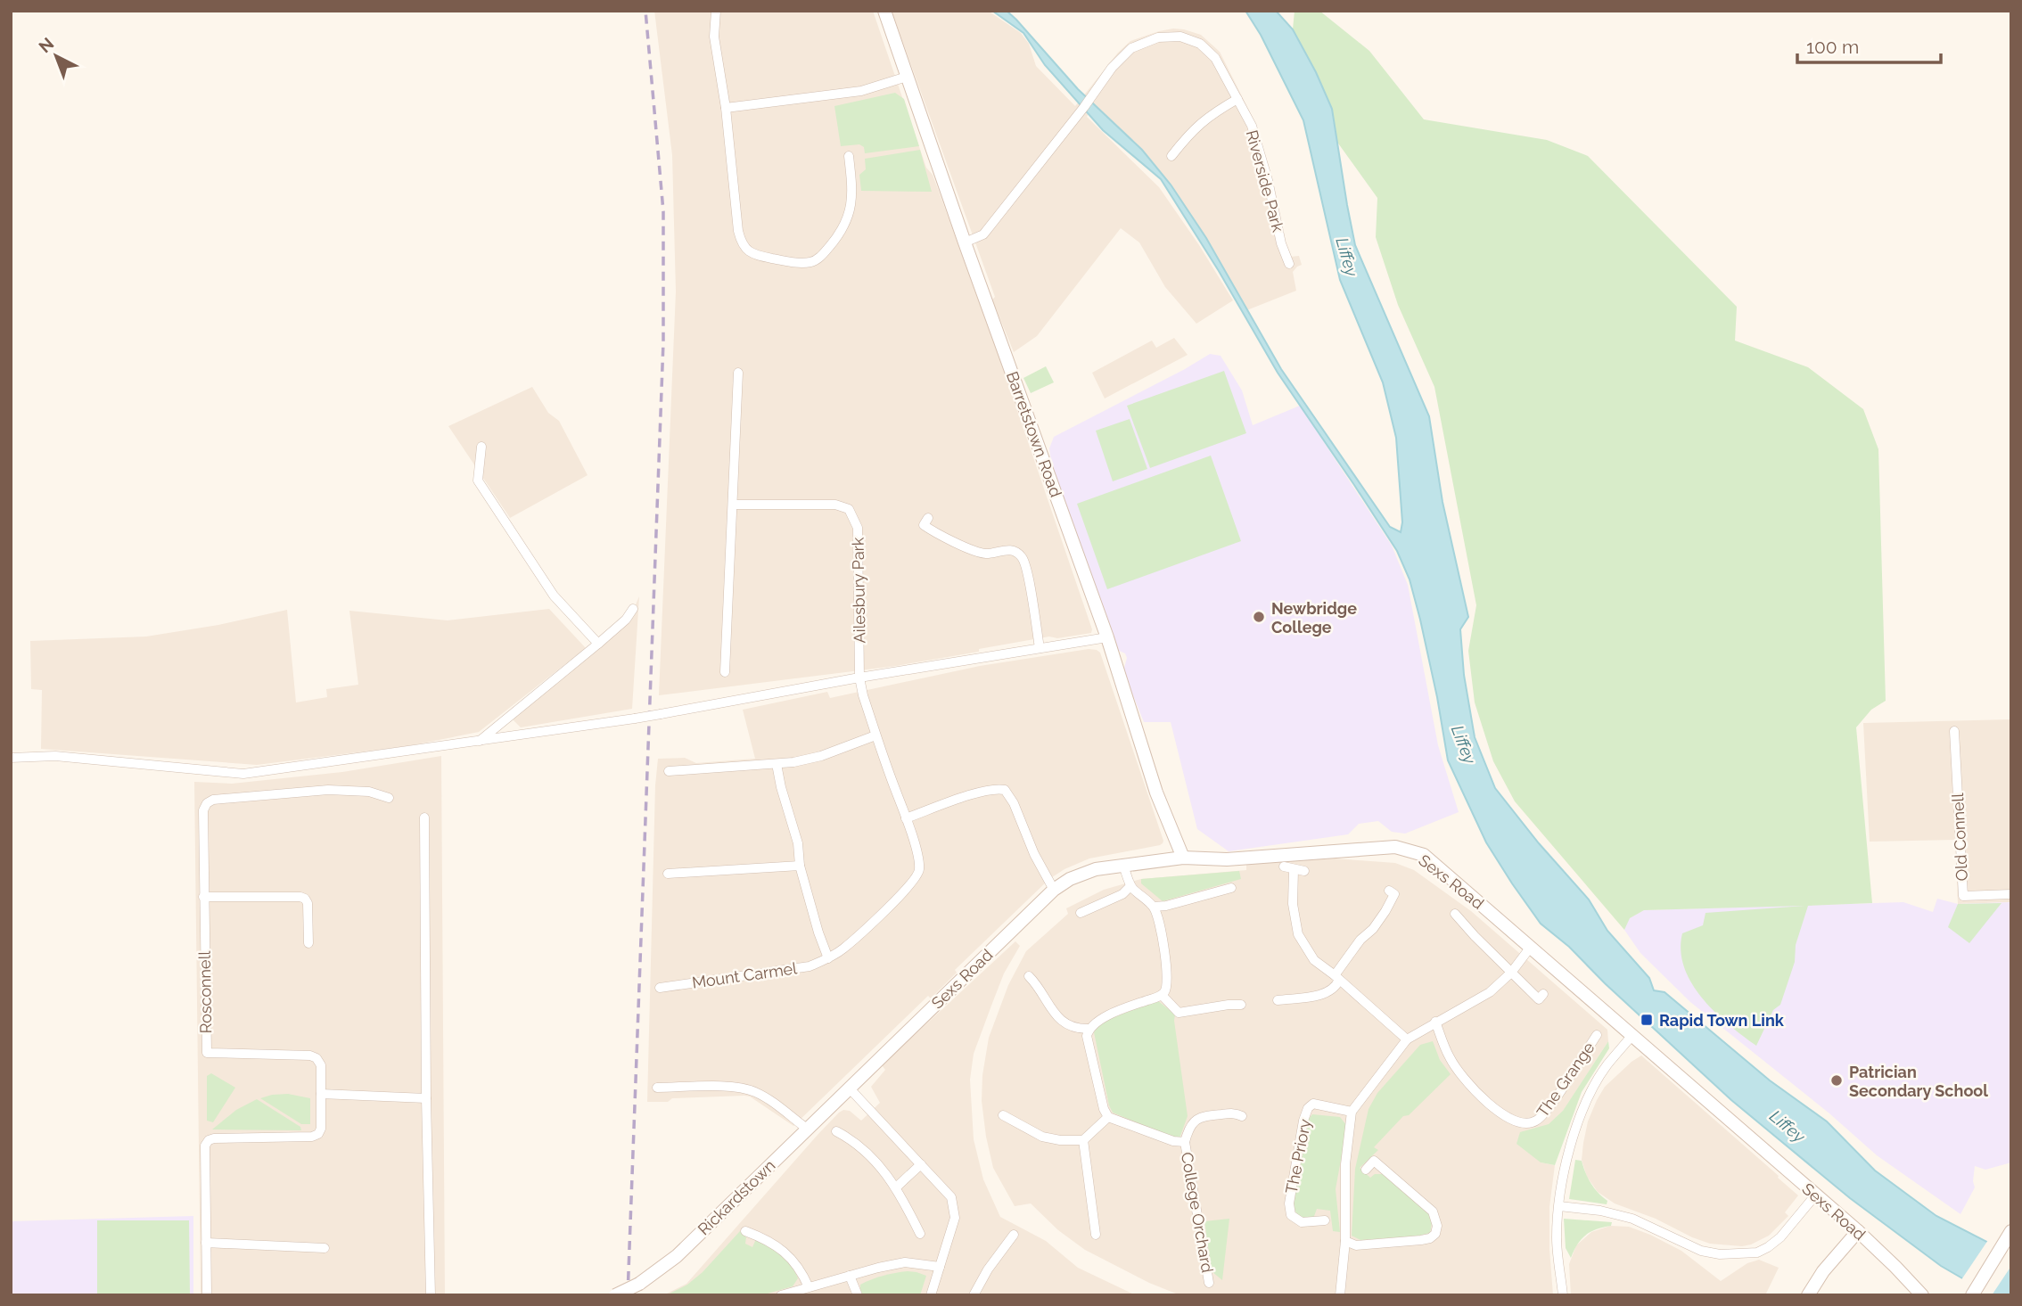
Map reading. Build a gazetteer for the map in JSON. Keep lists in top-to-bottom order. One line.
{"streets":{"street":["Riverside Park","Barretstown Road","Ailesbury Park","Old Connell","Sexs Road","Mount Carmel","Rosconnell","The Grange","The Priory","Rickardstown","College Orchard"]},"crossings":[["Riverside Park","Barretstown Road"],["Barretstown Road","Sexs Road"],["Ailesbury Park","Mount Carmel"],["Sexs Road","Rickardstown"]],"water":["Liffey"],"places":{"other":["Newbridge College","Patrician Secondary School"],"transit":["Rapid Town Link"]},"scale_bar":"100 m","north":"top left"}
